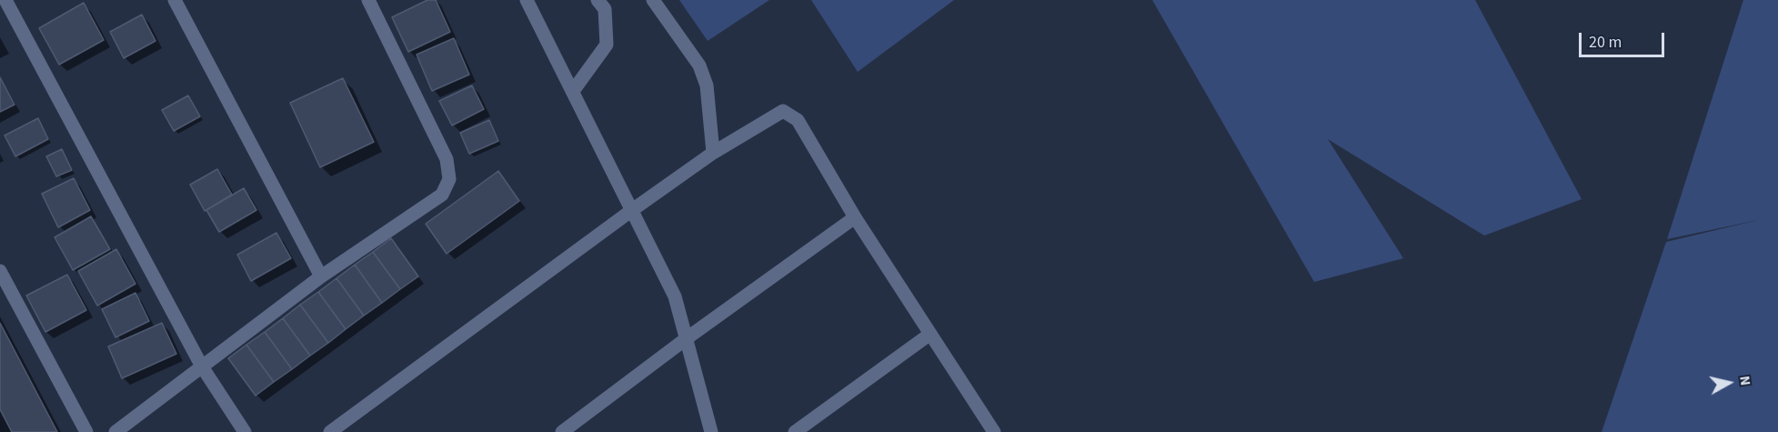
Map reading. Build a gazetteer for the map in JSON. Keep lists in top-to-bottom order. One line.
{"scale_bar":"20 m","north":"right"}
